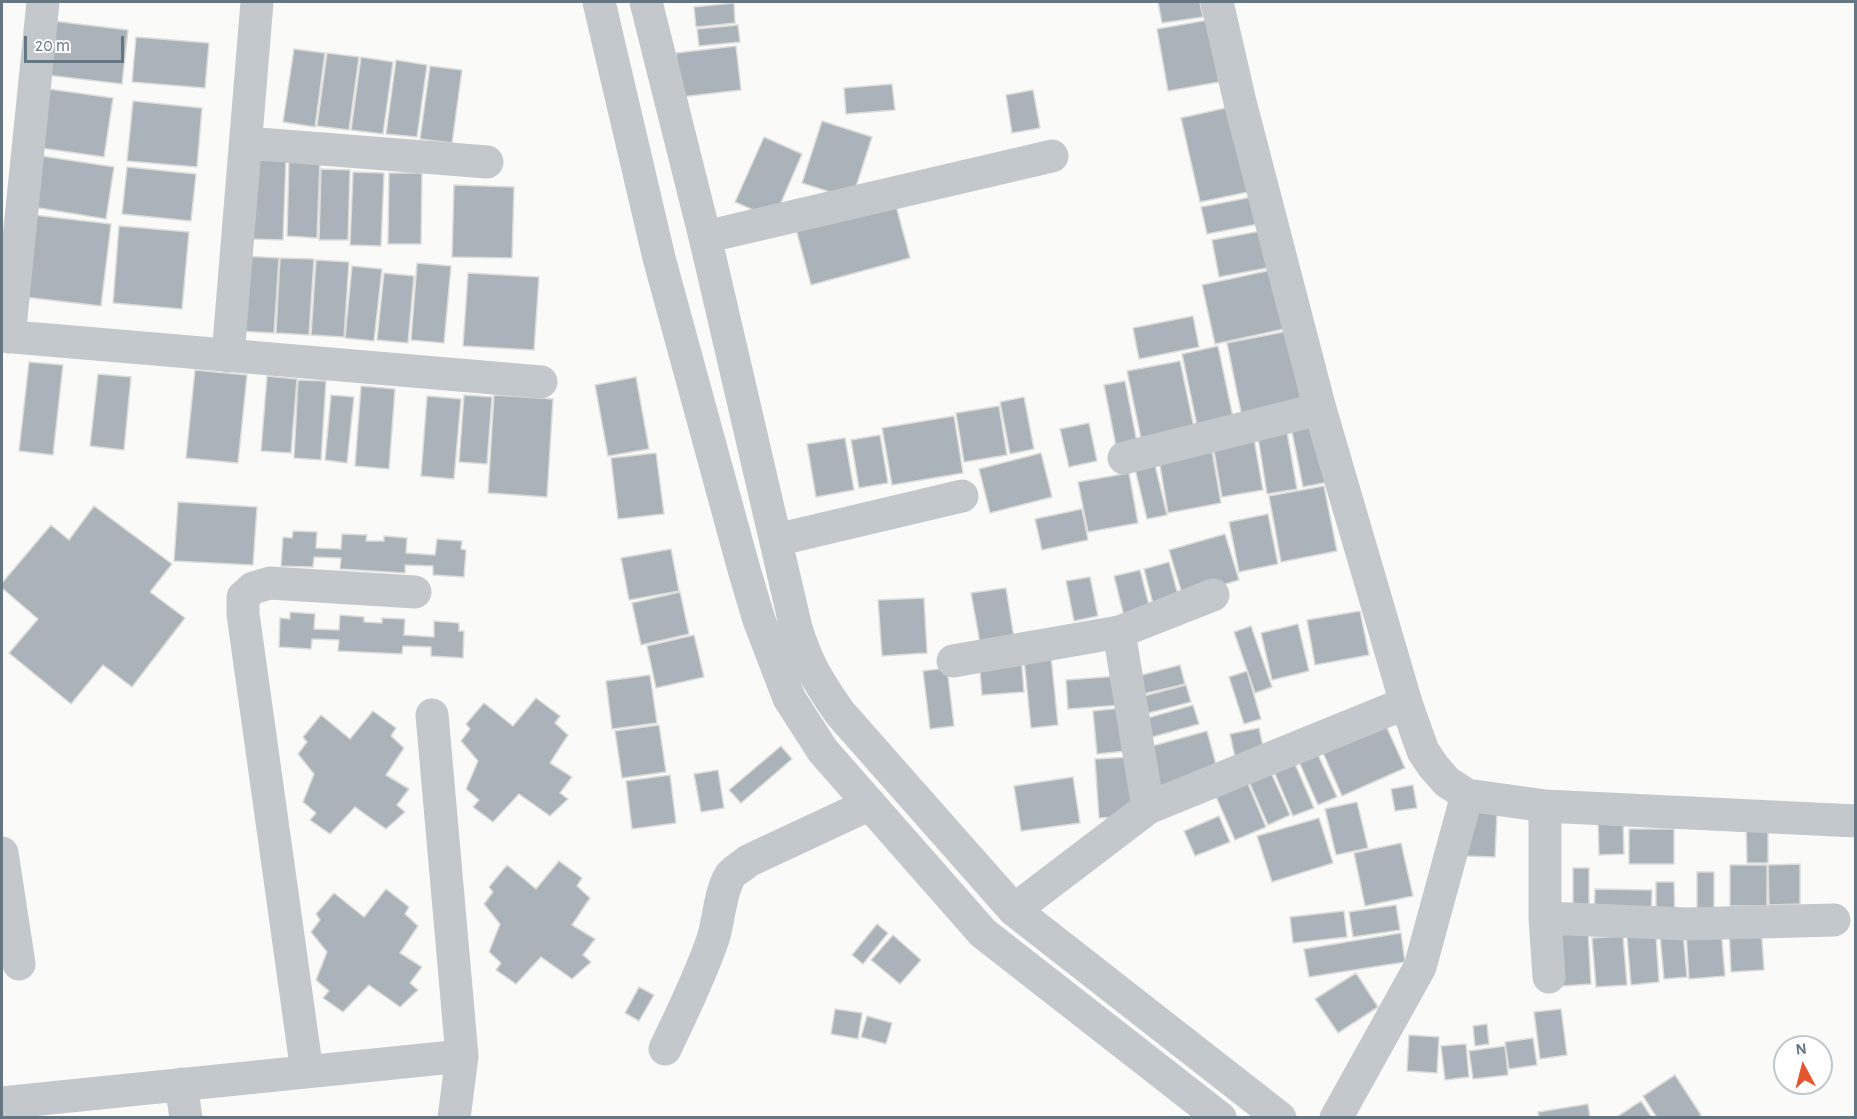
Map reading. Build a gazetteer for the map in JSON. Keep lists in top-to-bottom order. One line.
{"scale_bar":"20 m","north":"top"}
